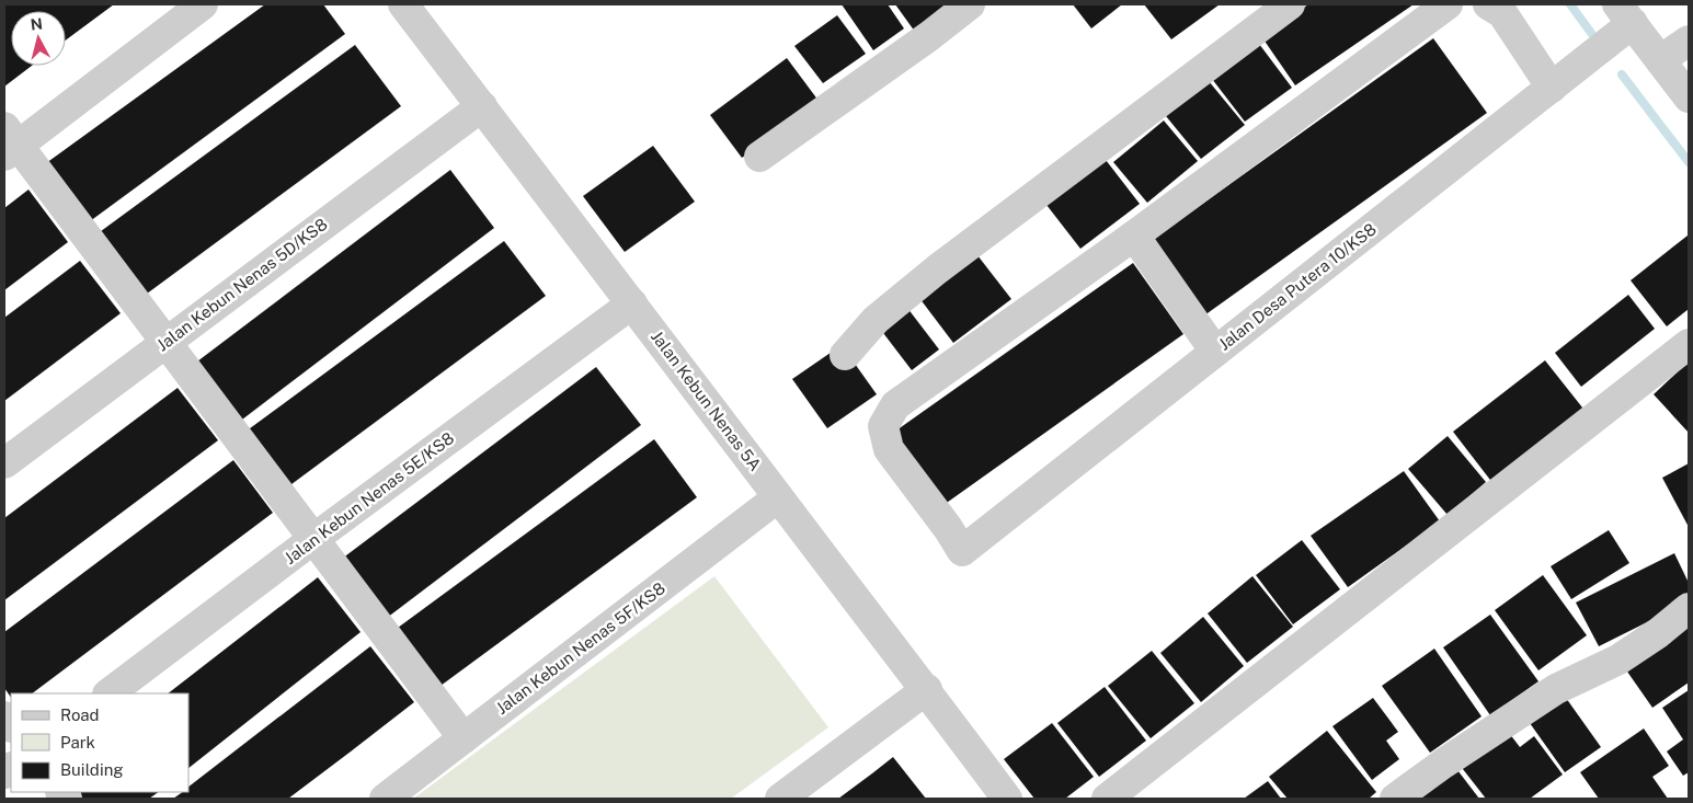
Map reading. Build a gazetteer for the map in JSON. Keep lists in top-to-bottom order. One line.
{"streets":{"street":["Jalan Kebun Nenas 5D/KS8","Jalan Desa Putera 10/KS8","Jalan Kebun Nenas 5A","Jalan Kebun Nenas 5E/KS8","Jalan Kebun Nenas 5F/KS8"]},"crossings":[["Jalan Kebun Nenas 5D/KS8","Jalan Kebun Nenas 5A"],["Jalan Kebun Nenas 5A","Jalan Kebun Nenas 5E/KS8"],["Jalan Kebun Nenas 5A","Jalan Kebun Nenas 5F/KS8"]],"legend":["Road","Park","Building"],"north":"top"}
